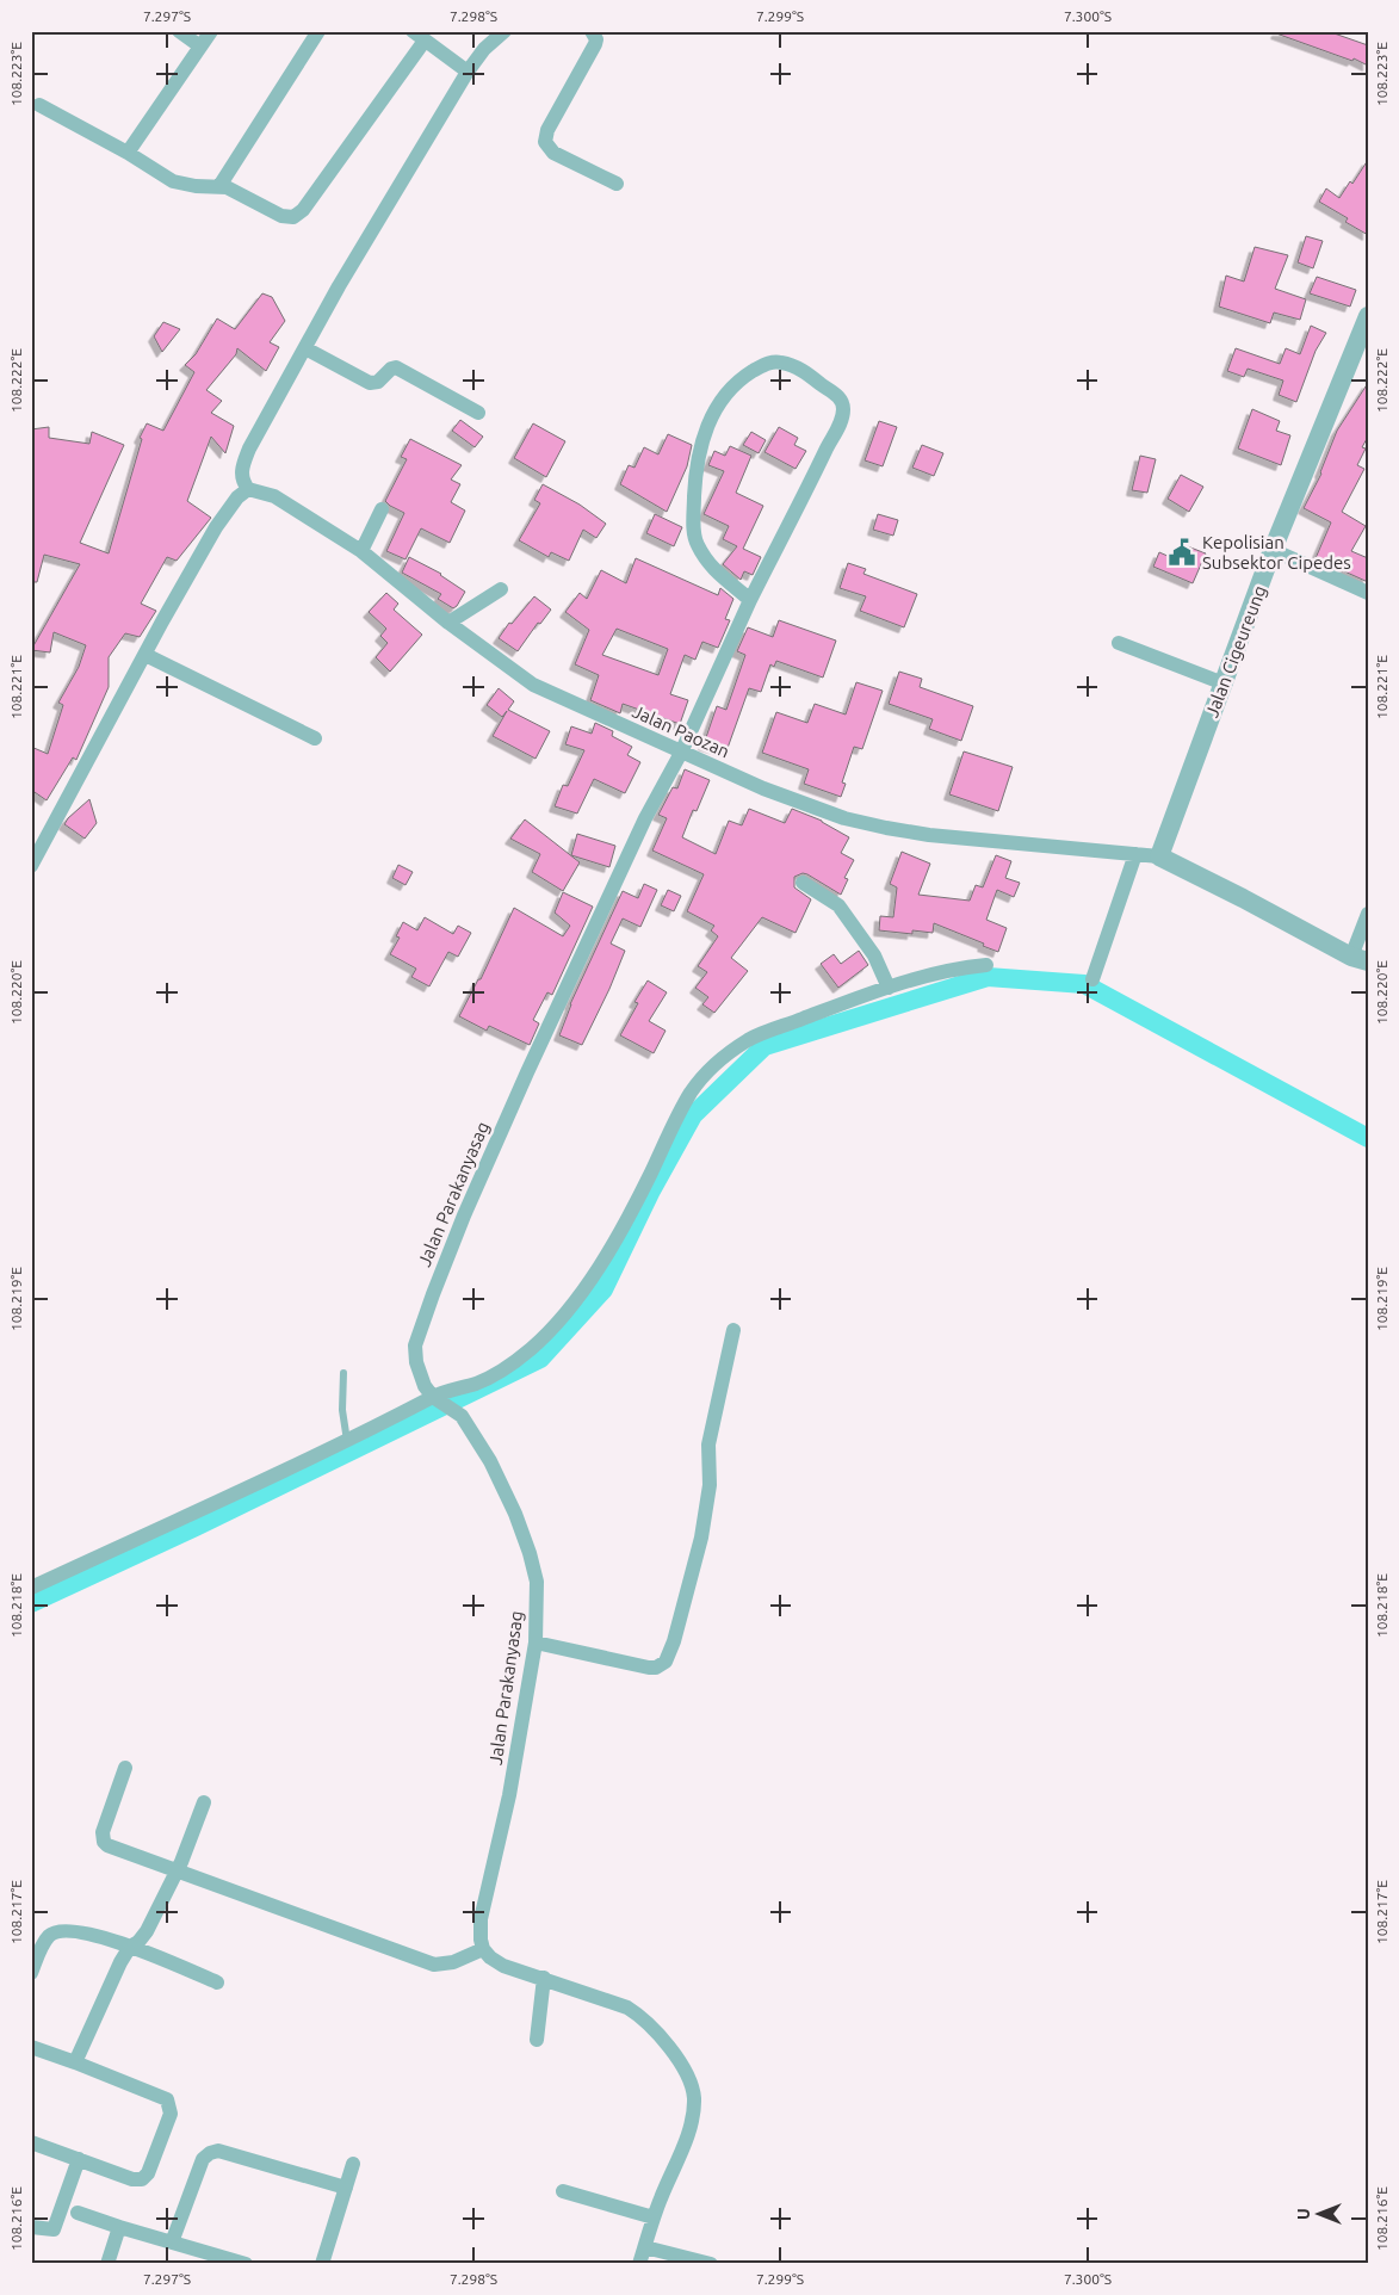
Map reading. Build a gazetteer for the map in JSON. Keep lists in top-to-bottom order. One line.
{"streets":{"street":["Jalan Cigeureung","Jalan Paozan","Jalan Parakanyasag"]},"crossings":[["Jalan Cigeureung","Jalan Paozan"],["Jalan Paozan","Jalan Parakanyasag"]],"places":{"public building":["Kepolisian Subsektor Cipedes"]},"north":"left","coordinates":["7.297°S","7.298°S","7.299°S","7.300°S","108.223°E","108.222°E","108.221°E","108.220°E","108.219°E","108.218°E","108.217°E","108.216°E"]}
